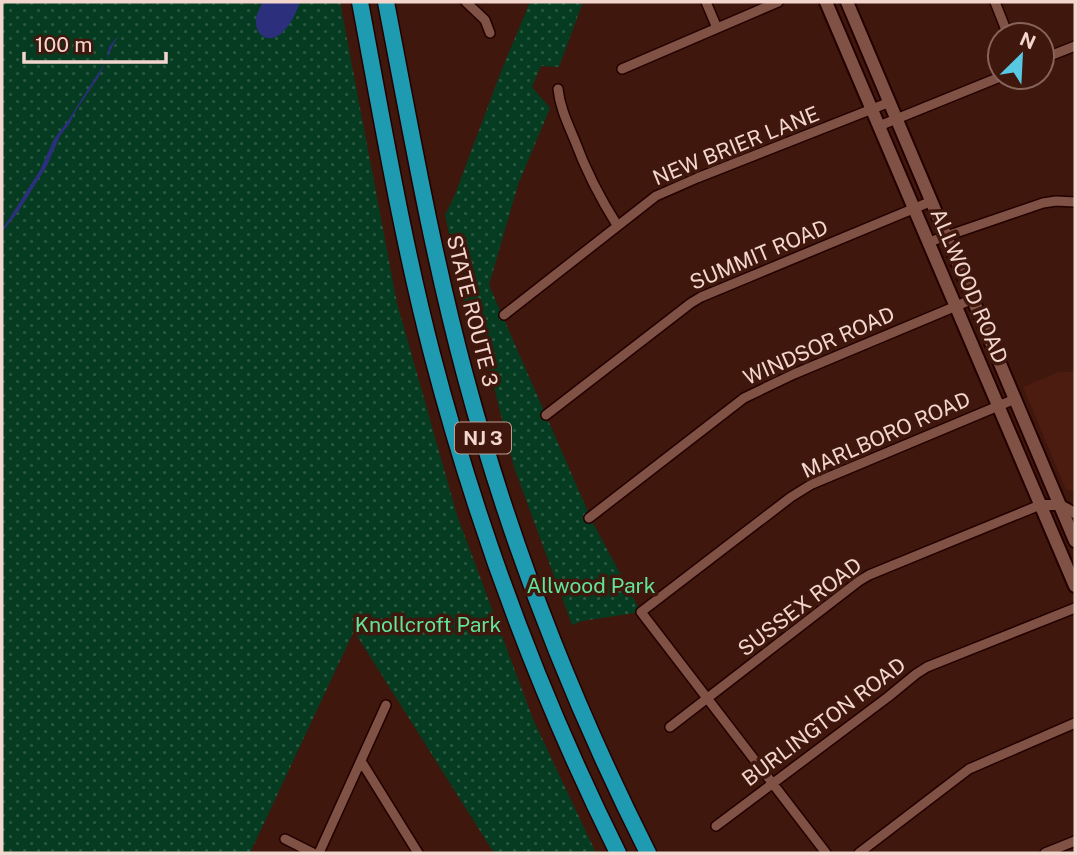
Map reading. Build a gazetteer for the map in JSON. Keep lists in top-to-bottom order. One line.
{"streets":{"highway":["STATE ROUTE 3","NJ 3"],"main road":["ALLWOOD ROAD"],"street":["NEW BRIER LANE","SUMMIT ROAD","WINDSOR ROAD","MARLBORO ROAD","SUSSEX ROAD","BURLINGTON ROAD"]},"crossings":[["NEW BRIER LANE","ALLWOOD ROAD"],["SUMMIT ROAD","ALLWOOD ROAD"],["ALLWOOD ROAD","WINDSOR ROAD"],["ALLWOOD ROAD","MARLBORO ROAD"],["ALLWOOD ROAD","SUSSEX ROAD"],["MARLBORO ROAD","SUSSEX ROAD"]],"parks":["Allwood Park","Knollcroft Park"],"scale_bar":"100 m","north":"top right"}
